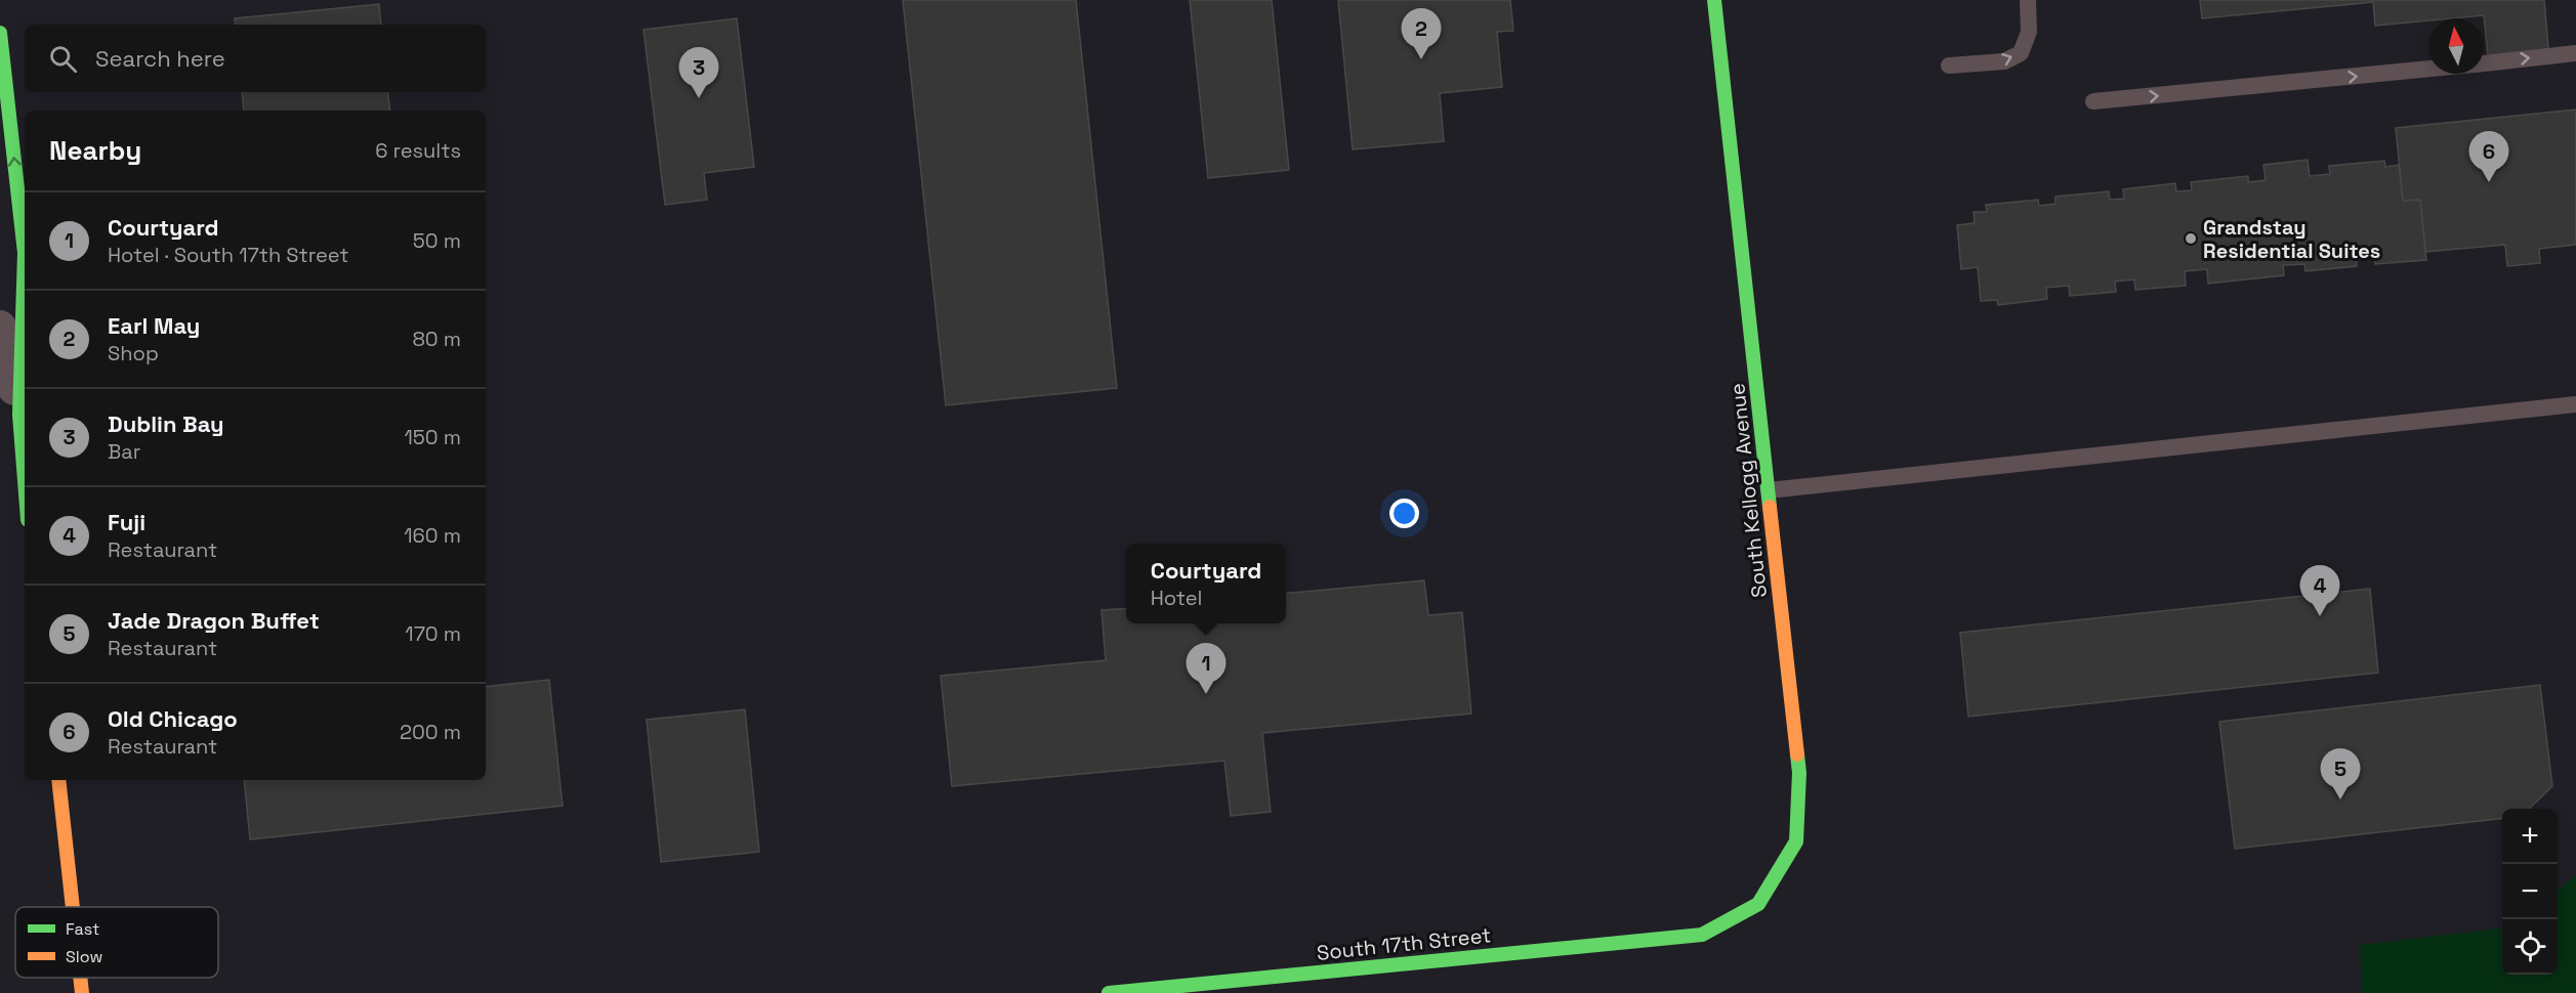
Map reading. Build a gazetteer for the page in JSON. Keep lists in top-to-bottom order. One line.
{"streets":{"street":["South Kellogg Avenue","South 17th Street"]},"crossings":[["South Kellogg Avenue","South 17th Street"]],"places":["Grandstay Residential Suites"],"legend":["Fast","Slow"],"north":"top","page":{"pins":["2","3","6","4","1","5"],"search":"Search here","heading":["Nearby","6 results"],"list":[{"mark":"1","name":"Courtyard","note":"Hotel · South 17th Street","value":"50 m"},{"mark":"2","name":"Earl May","note":"Shop","value":"80 m"},{"mark":"3","name":"Dublin Bay","note":"Bar","value":"150 m"},{"mark":"4","name":"Fuji","note":"Restaurant","value":"160 m"},{"mark":"5","name":"Jade Dragon Buffet","note":"Restaurant","value":"170 m"},{"mark":"6","name":"Old Chicago","note":"Restaurant","value":"200 m"}],"popup":["Courtyard","Hotel"],"map_buttons":["+","−"]}}
